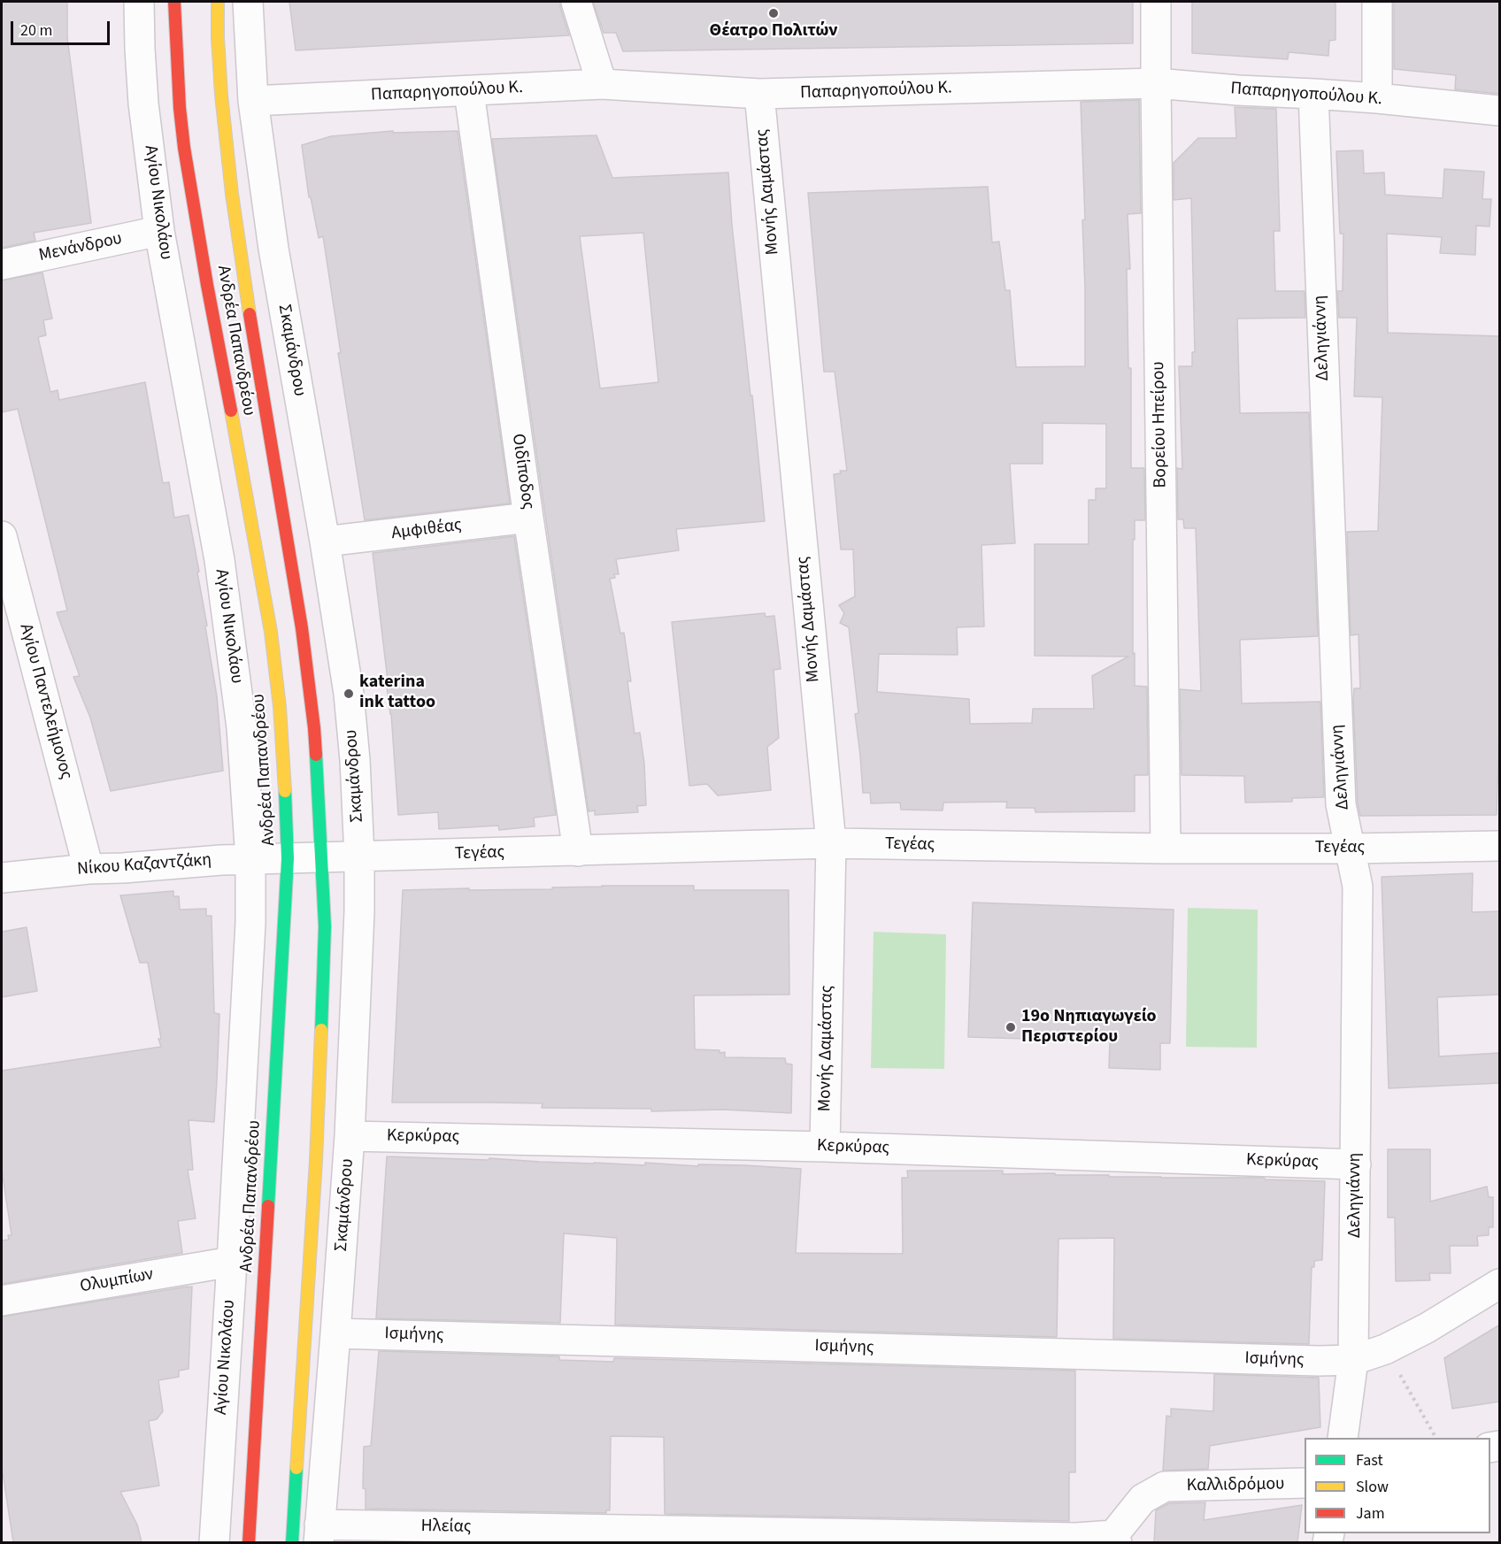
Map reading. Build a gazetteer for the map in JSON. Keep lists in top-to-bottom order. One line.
{"streets":{"main road":["Ανδρέα Παπανδρέου"],"street":["Παπαρηγοπούλου Κ.","Μονής Δαμάστας","Αγίου Νικολάου","Μενάνδρου","Δεληγιάννη","Σκαμάνδρου","Βορείου Ηπείρου","Οιδίποδος","Αμφιθέας","Αγίου Παντελεήμονος","Τεγέας","Νίκου Καζαντζάκη","Κερκύρας","Ολυμπίων","Ισμήνης","Καλλιδρόμου","Ηλείας"]},"crossings":[["Παπαρηγοπούλου Κ.","Μονής Δαμάστας"],["Παπαρηγοπούλου Κ.","Δεληγιάννη"],["Παπαρηγοπούλου Κ.","Σκαμάνδρου"],["Παπαρηγοπούλου Κ.","Βορείου Ηπείρου"],["Παπαρηγοπούλου Κ.","Οιδίποδος"],["Μονής Δαμάστας","Τεγέας"],["Μονής Δαμάστας","Κερκύρας"],["Αγίου Νικολάου","Μενάνδρου"],["Αγίου Νικολάου","Νίκου Καζαντζάκη"],["Αγίου Νικολάου","Ολυμπίων"],["Δεληγιάννη","Τεγέας"],["Δεληγιάννη","Κερκύρας"],["Δεληγιάννη","Ισμήνης"],["Ανδρέα Παπανδρέου","Τεγέας"],["Ανδρέα Παπανδρέου","Νίκου Καζαντζάκη"],["Σκαμάνδρου","Αμφιθέας"],["Σκαμάνδρου","Τεγέας"],["Σκαμάνδρου","Κερκύρας"],["Σκαμάνδρου","Ισμήνης"],["Σκαμάνδρου","Ηλείας"],["Βορείου Ηπείρου","Τεγέας"],["Οιδίποδος","Αμφιθέας"],["Οιδίποδος","Τεγέας"],["Αγίου Παντελεήμονος","Νίκου Καζαντζάκη"],["Τεγέας","Νίκου Καζαντζάκη"],["Καλλιδρόμου","Ηλείας"]],"places":["Θέατρο Πολιτών","katerina ink tattoo","19ο Νηπιαγωγείο Περιστερίου"],"legend":["Fast","Slow","Jam"],"scale_bar":"20 m"}
